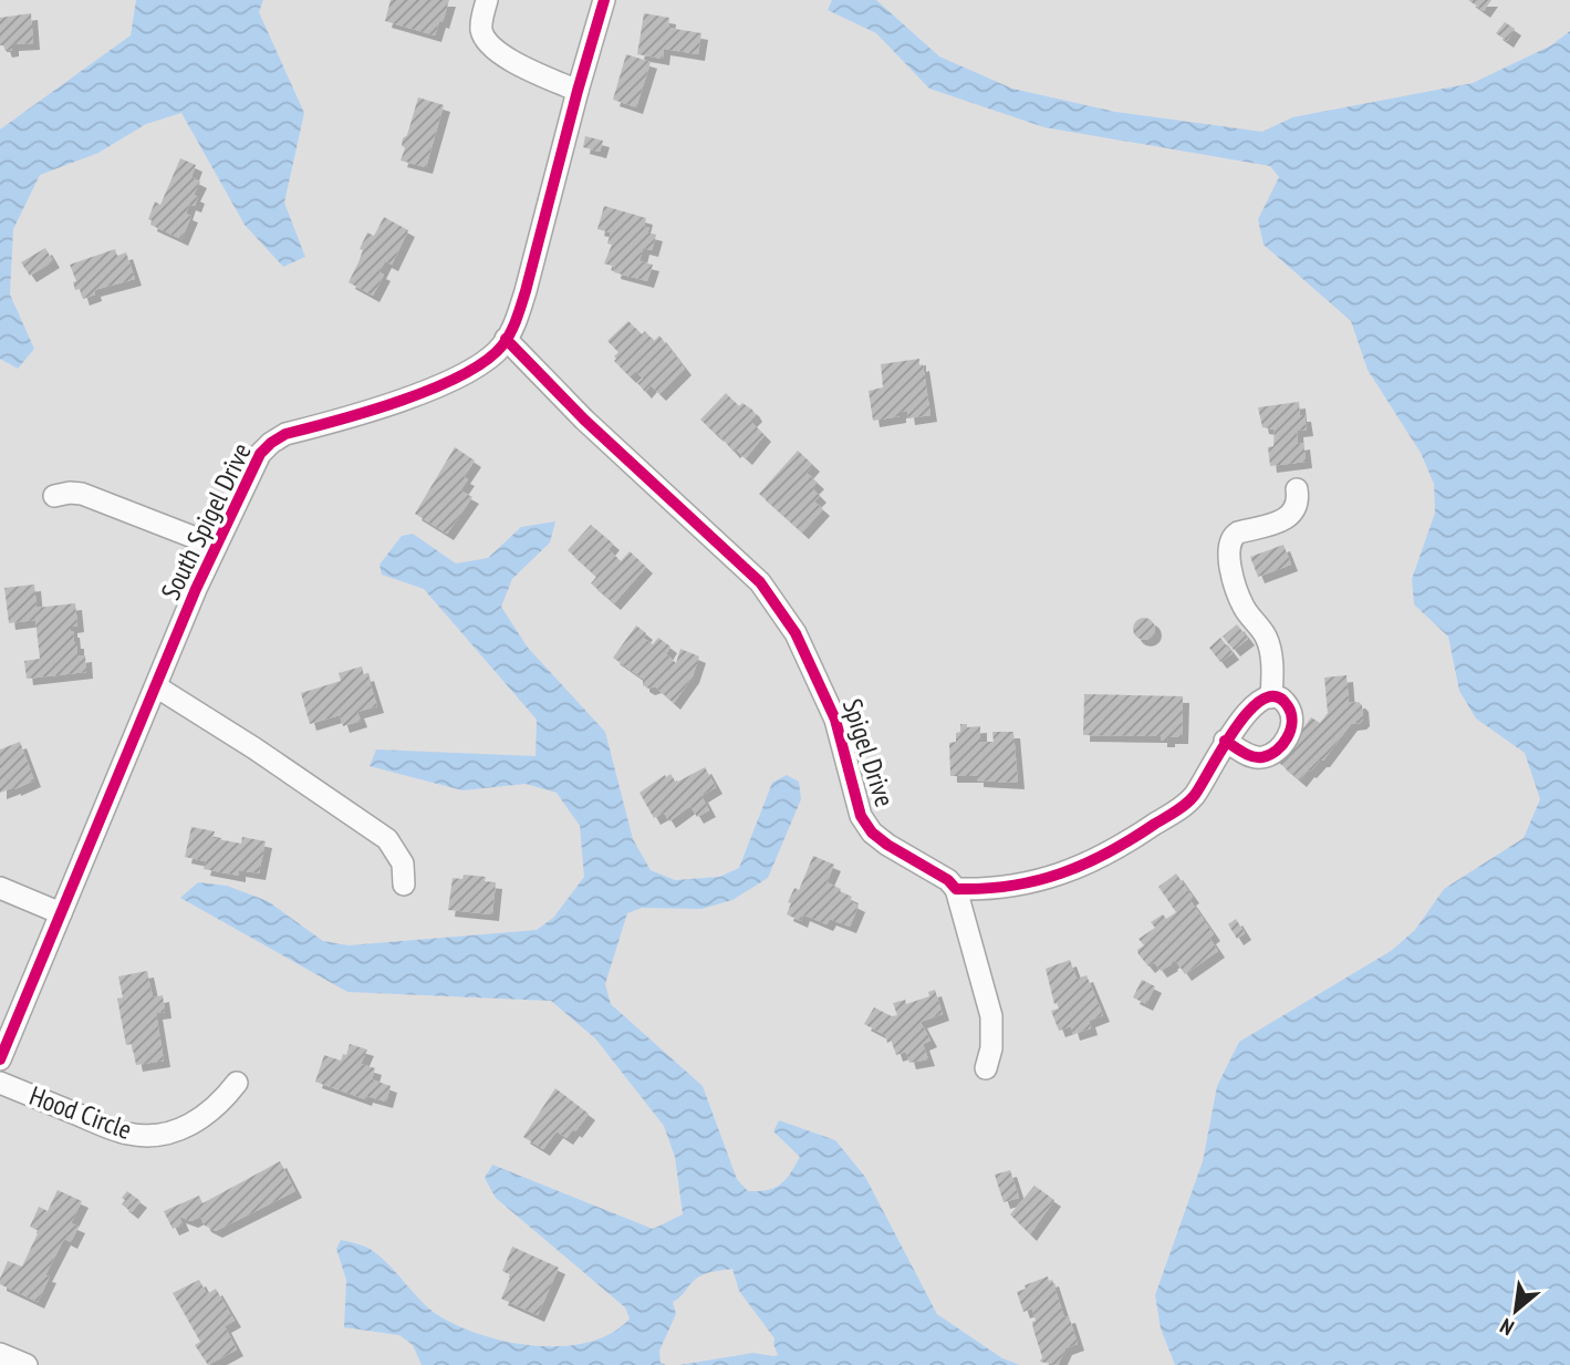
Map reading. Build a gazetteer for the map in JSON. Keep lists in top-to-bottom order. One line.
{"streets":{"street":["South Spigel Drive","Spigel Drive","Hood Circle"]},"crossings":[["South Spigel Drive","Spigel Drive"]],"north":"bottom left"}
